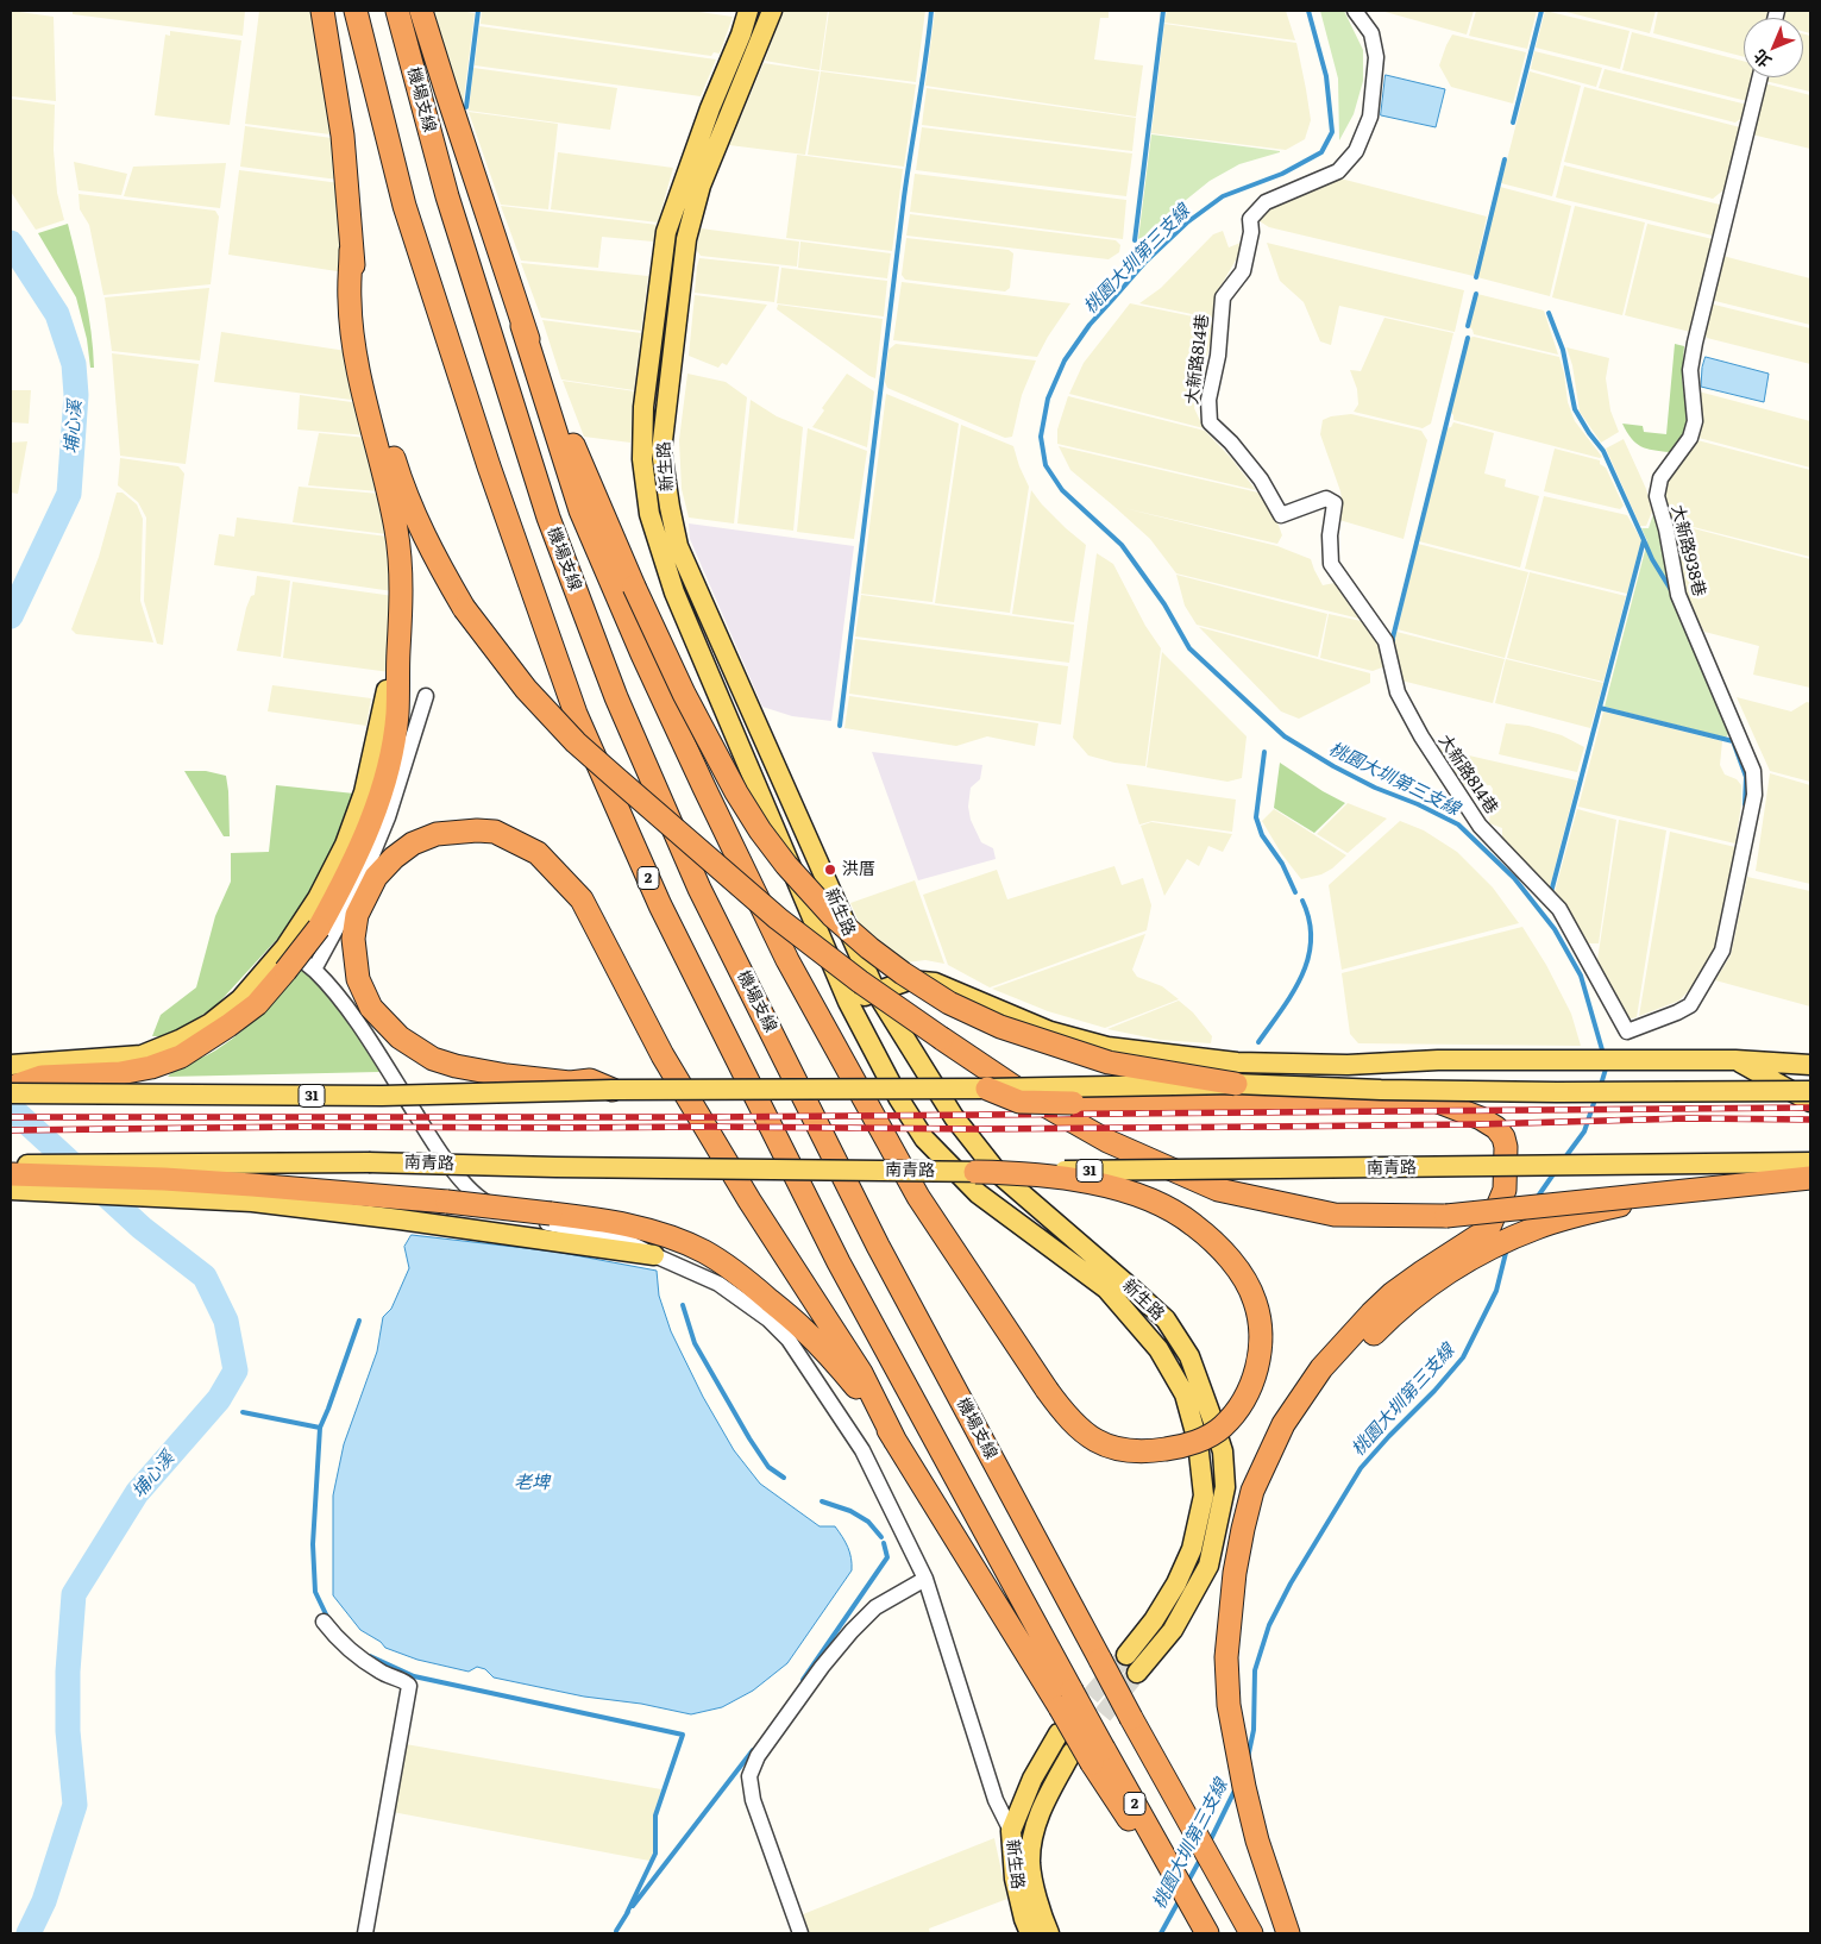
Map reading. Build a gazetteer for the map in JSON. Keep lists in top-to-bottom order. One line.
{"streets":{"highway":["機場支線","2"],"main road":["新生路","31","南青路"],"street":["大新路814巷","大新路938巷"]},"crossings":[["大新路814巷","大新路938巷"]],"water":["桃園大圳第三支線","埔心溪","老埤"],"places":["洪厝"],"north":"bottom left"}
